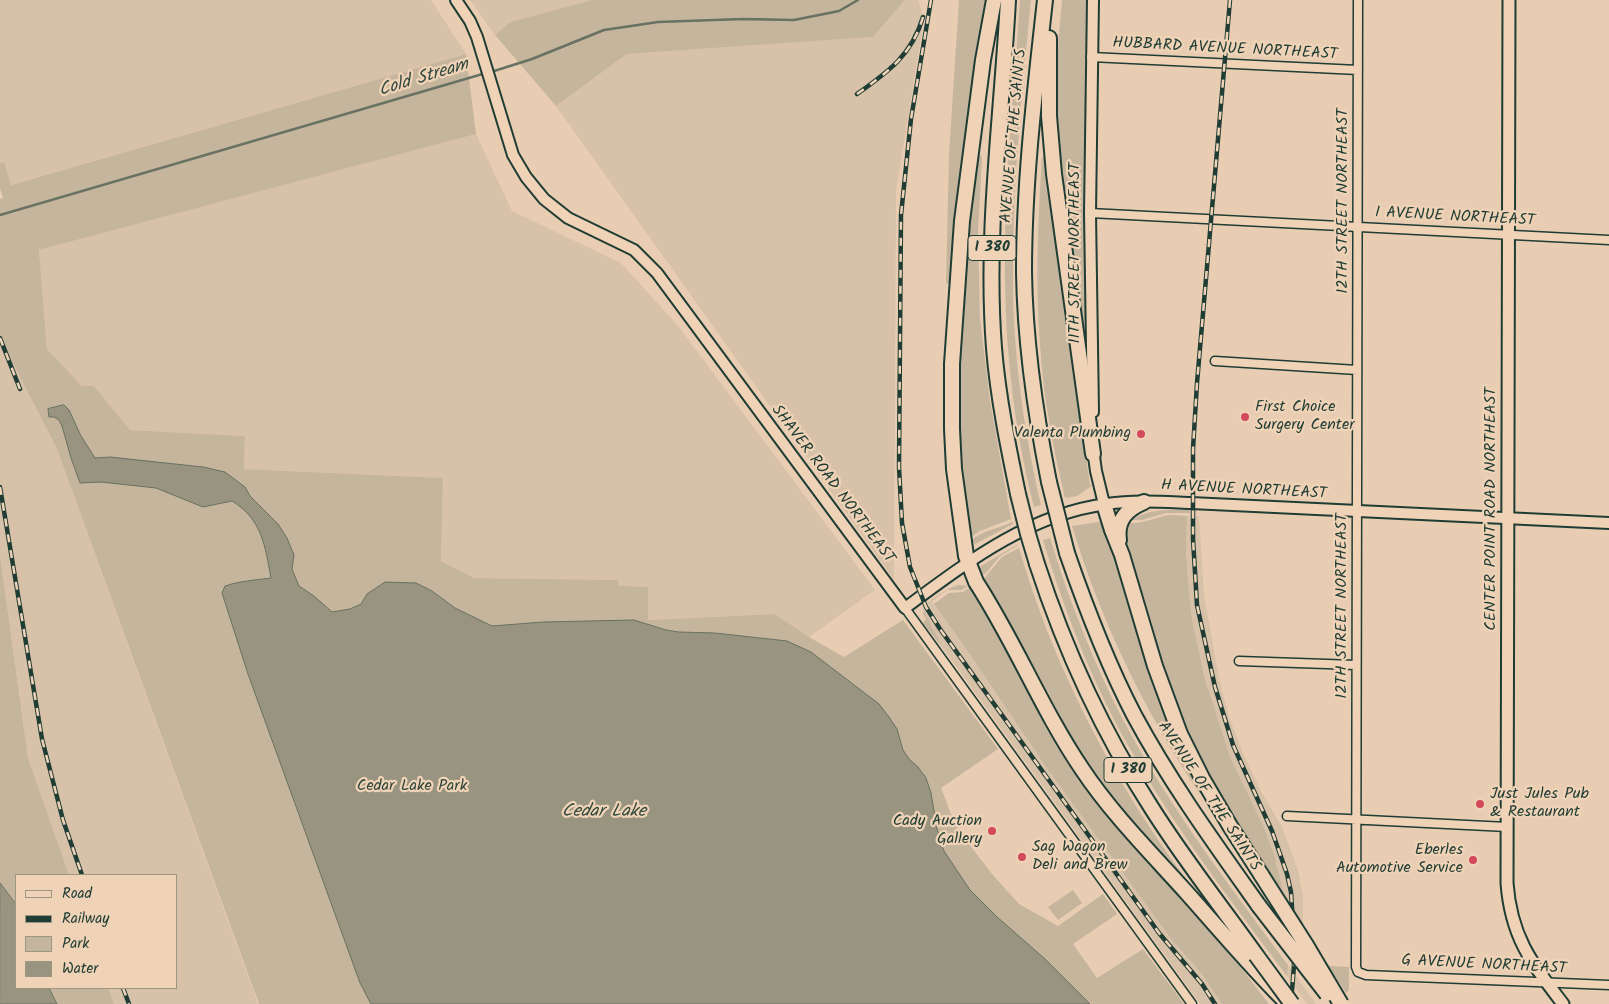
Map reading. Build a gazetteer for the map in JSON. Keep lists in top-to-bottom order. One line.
{"streets":{"highway":["AVENUE OF THE SAINTS","I 380"],"main road":["CENTER POINT ROAD NORTHEAST"],"street":["HUBBARD AVENUE NORTHEAST","12TH STREET NORTHEAST","I AVENUE NORTHEAST","11TH STREET NORTHEAST","SHAVER ROAD NORTHEAST","H AVENUE NORTHEAST","G AVENUE NORTHEAST"]},"crossings":[["HUBBARD AVENUE NORTHEAST","12TH STREET NORTHEAST"],["HUBBARD AVENUE NORTHEAST","11TH STREET NORTHEAST"],["12TH STREET NORTHEAST","I AVENUE NORTHEAST"],["12TH STREET NORTHEAST","H AVENUE NORTHEAST"],["12TH STREET NORTHEAST","G AVENUE NORTHEAST"],["I AVENUE NORTHEAST","11TH STREET NORTHEAST"],["I AVENUE NORTHEAST","CENTER POINT ROAD NORTHEAST"],["11TH STREET NORTHEAST","H AVENUE NORTHEAST"],["SHAVER ROAD NORTHEAST","H AVENUE NORTHEAST"],["H AVENUE NORTHEAST","CENTER POINT ROAD NORTHEAST"],["CENTER POINT ROAD NORTHEAST","G AVENUE NORTHEAST"]],"water":["Cold Stream","Cedar Lake"],"parks":["Cedar Lake Park"],"places":["First Choice Surgery Center","Valenta Plumbing","Just Jules Pub & Restaurant","Cady Auction Gallery","Sag Wagon Deli and Brew","Eberles Automotive Service"],"legend":["Road","Railway","Park","Water"]}
